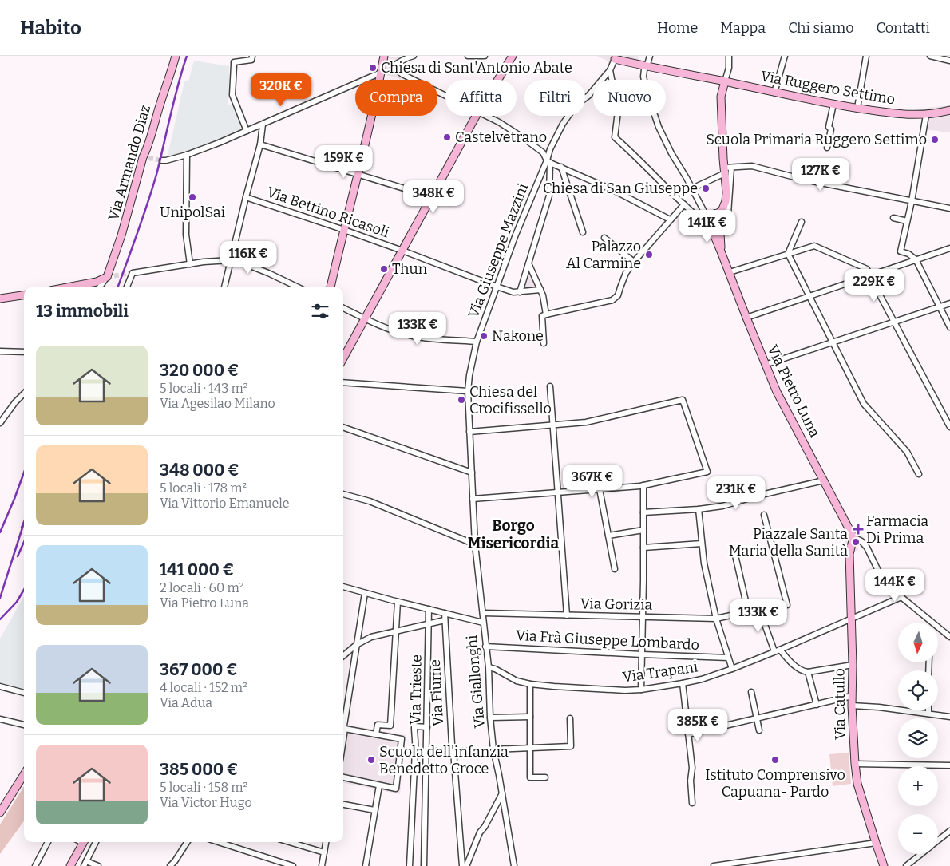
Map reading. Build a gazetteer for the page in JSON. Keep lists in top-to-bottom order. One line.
{"streets":{"street":["Via Ruggero Settimo","Via Armando Diaz","Via Bettino Ricasoli","Via Giuseppe Mazzini","Via Pietro Luna","Via Gorizia","Via Frà Giuseppe Lombardo","Via Trapani","Via Giallonghi","Via Trieste","Via Fiume","Via Catullo"]},"crossings":[["Via Ruggero Settimo","Via Giuseppe Mazzini"],["Via Bettino Ricasoli","Via Giuseppe Mazzini"],["Via Giuseppe Mazzini","Via Gorizia"],["Via Giuseppe Mazzini","Via Giallonghi"],["Via Pietro Luna","Via Catullo"],["Via Gorizia","Via Giallonghi"],["Via Frà Giuseppe Lombardo","Via Giallonghi"],["Via Trapani","Via Giallonghi"],["Via Trapani","Via Catullo"]],"districts":["Borgo Misericordia"],"places":{"other":["Chiesa di Sant'Antonio Abate","Castelvetrano","Scuola Primaria Ruggero Settimo","Chiesa di San Giuseppe","UnipolSai","Palazzo Al Carmine","Thun","Nakone","Chiesa del Crocifissello","Piazzale Santa Maria della Sanità","Scuola dell'infanzia Benedetto Croce","Istituto Comprensivo Capuana- Pardo"],"health":["Farmacia Di Prima"]},"north":"bottom","page":{"header":"Habito","nav":["Home","Mappa","Chi siamo","Contatti"],"price":["320K €","159K €","127K €","348K €","141K €","116K €","229K €","133K €","367K €","231K €","144K €","133K €","385K €"],"chip":["Compra","Affitta","Filtri","Nuovo"],"heading":"13 immobili","list":[{"name":"320 000 €","note":"5 locali · 143 m² · Via Agesilao Milano"},{"name":"348 000 €","note":"5 locali · 178 m² · Via Vittorio Emanuele"},{"name":"141 000 €","note":"2 locali · 60 m² · Via Pietro Luna"},{"name":"367 000 €","note":"4 locali · 152 m² · Via Adua"},{"name":"385 000 €","note":"5 locali · 158 m² · Via Victor Hugo"}],"map_buttons":["+","−"]}}
